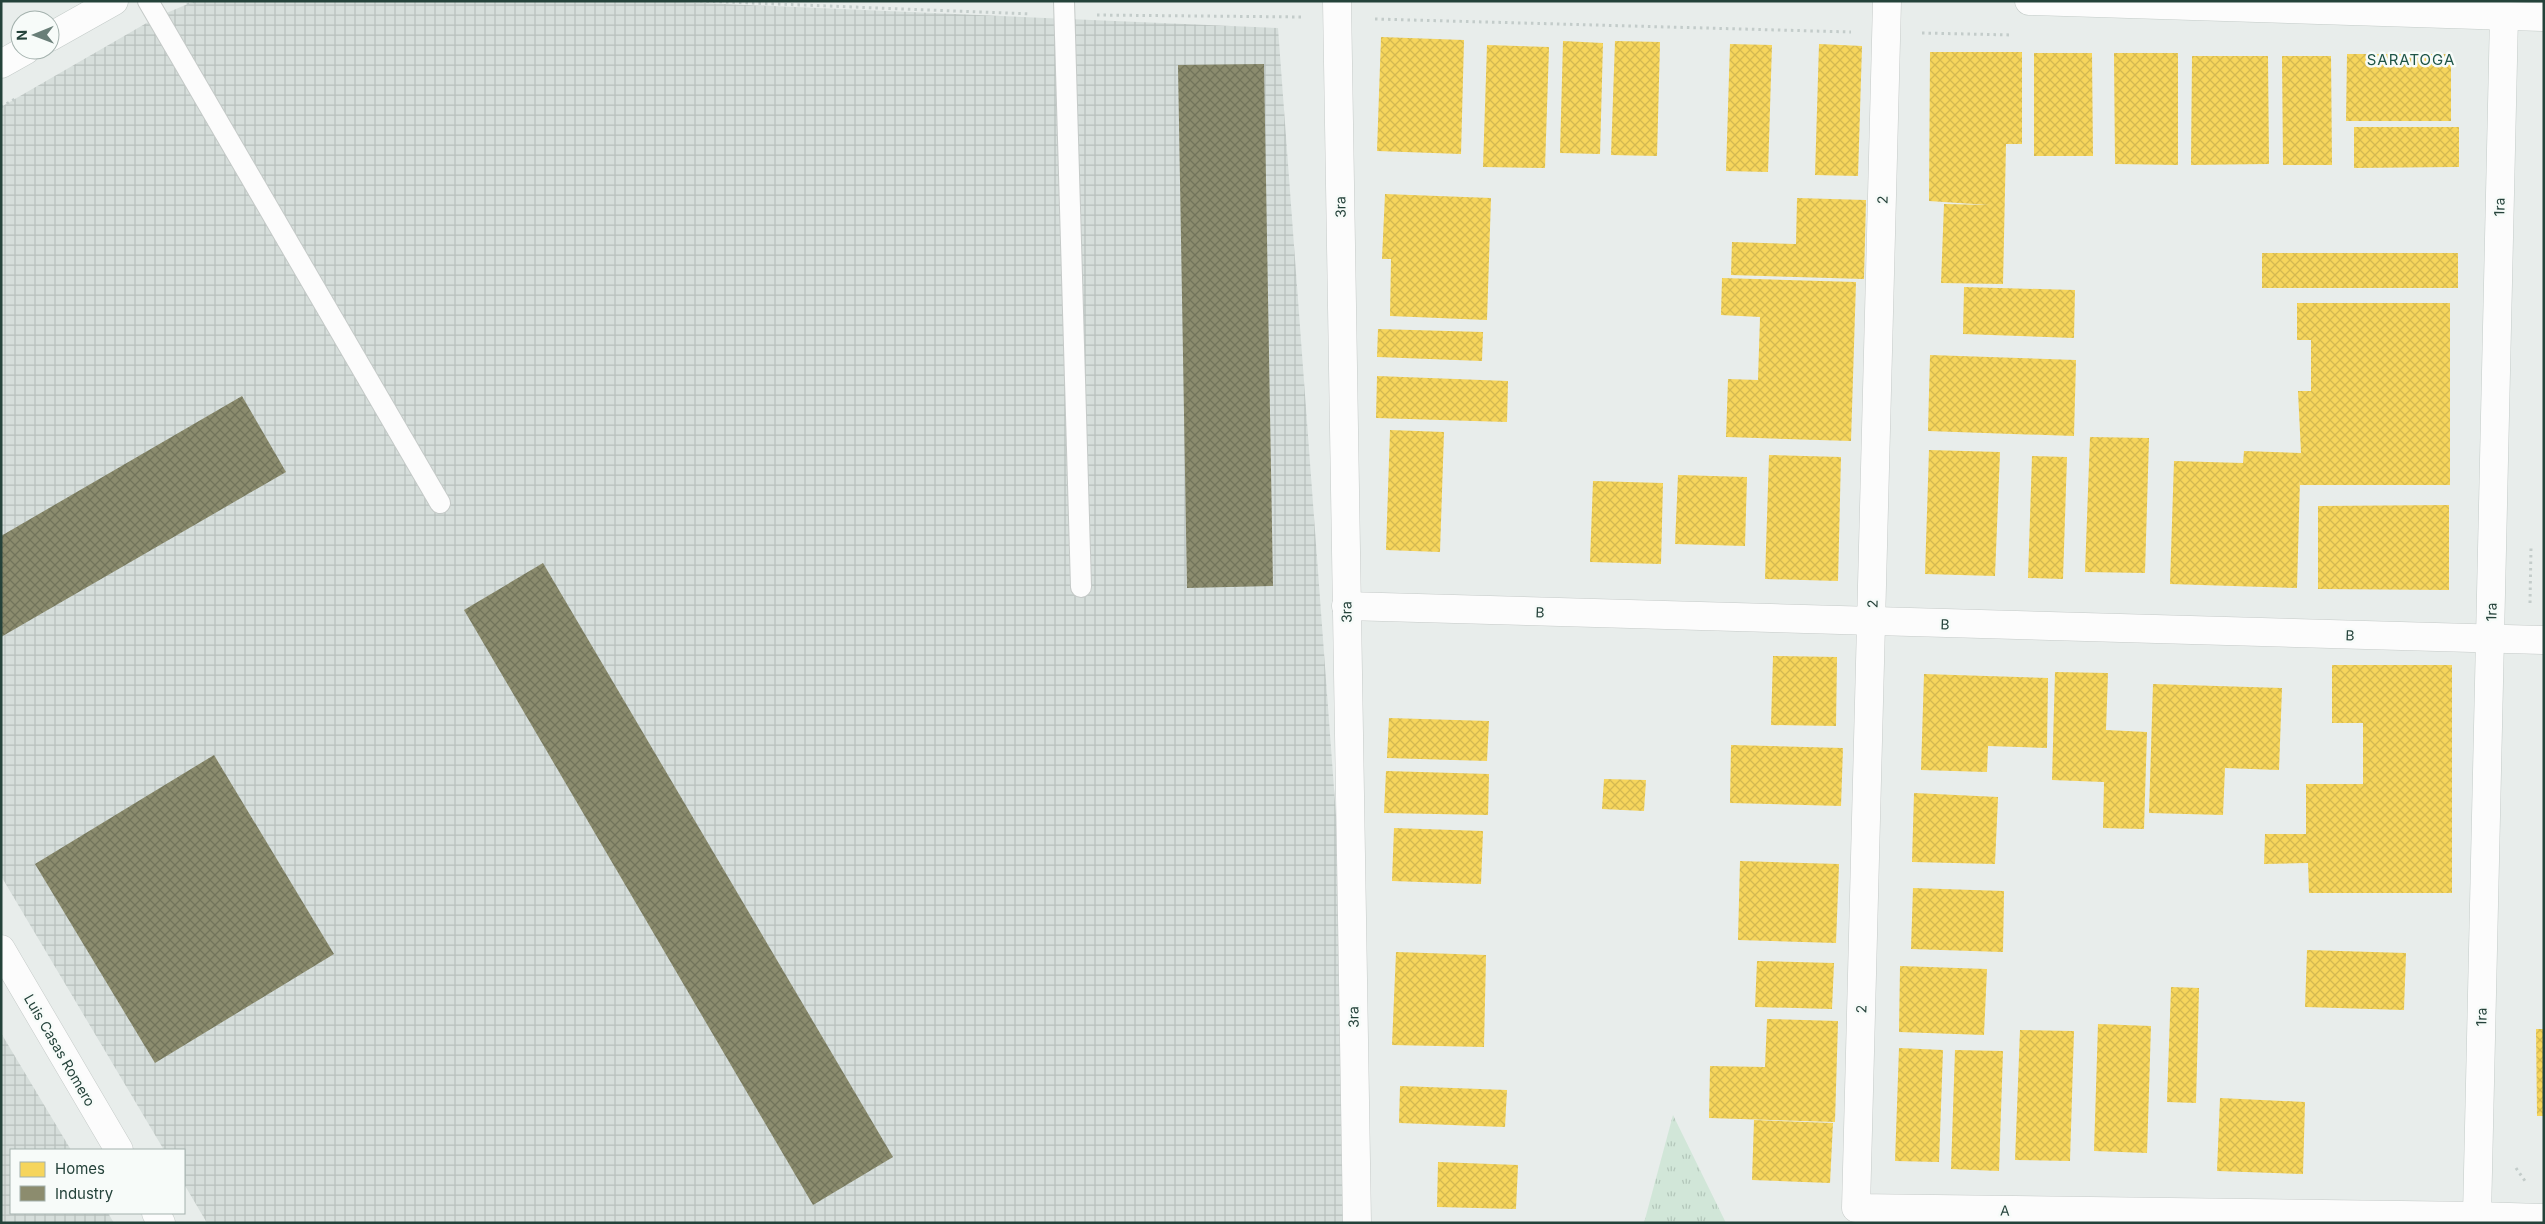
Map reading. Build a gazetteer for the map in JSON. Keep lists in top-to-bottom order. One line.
{"streets":{"street":["2","3ra","1ra","B","Luis Casas Romero","A"]},"crossings":[["2","B"],["2","A"],["3ra","B"],["1ra","B"],["1ra","A"]],"districts":["SARATOGA"],"legend":["Homes","Industry"],"north":"left"}
